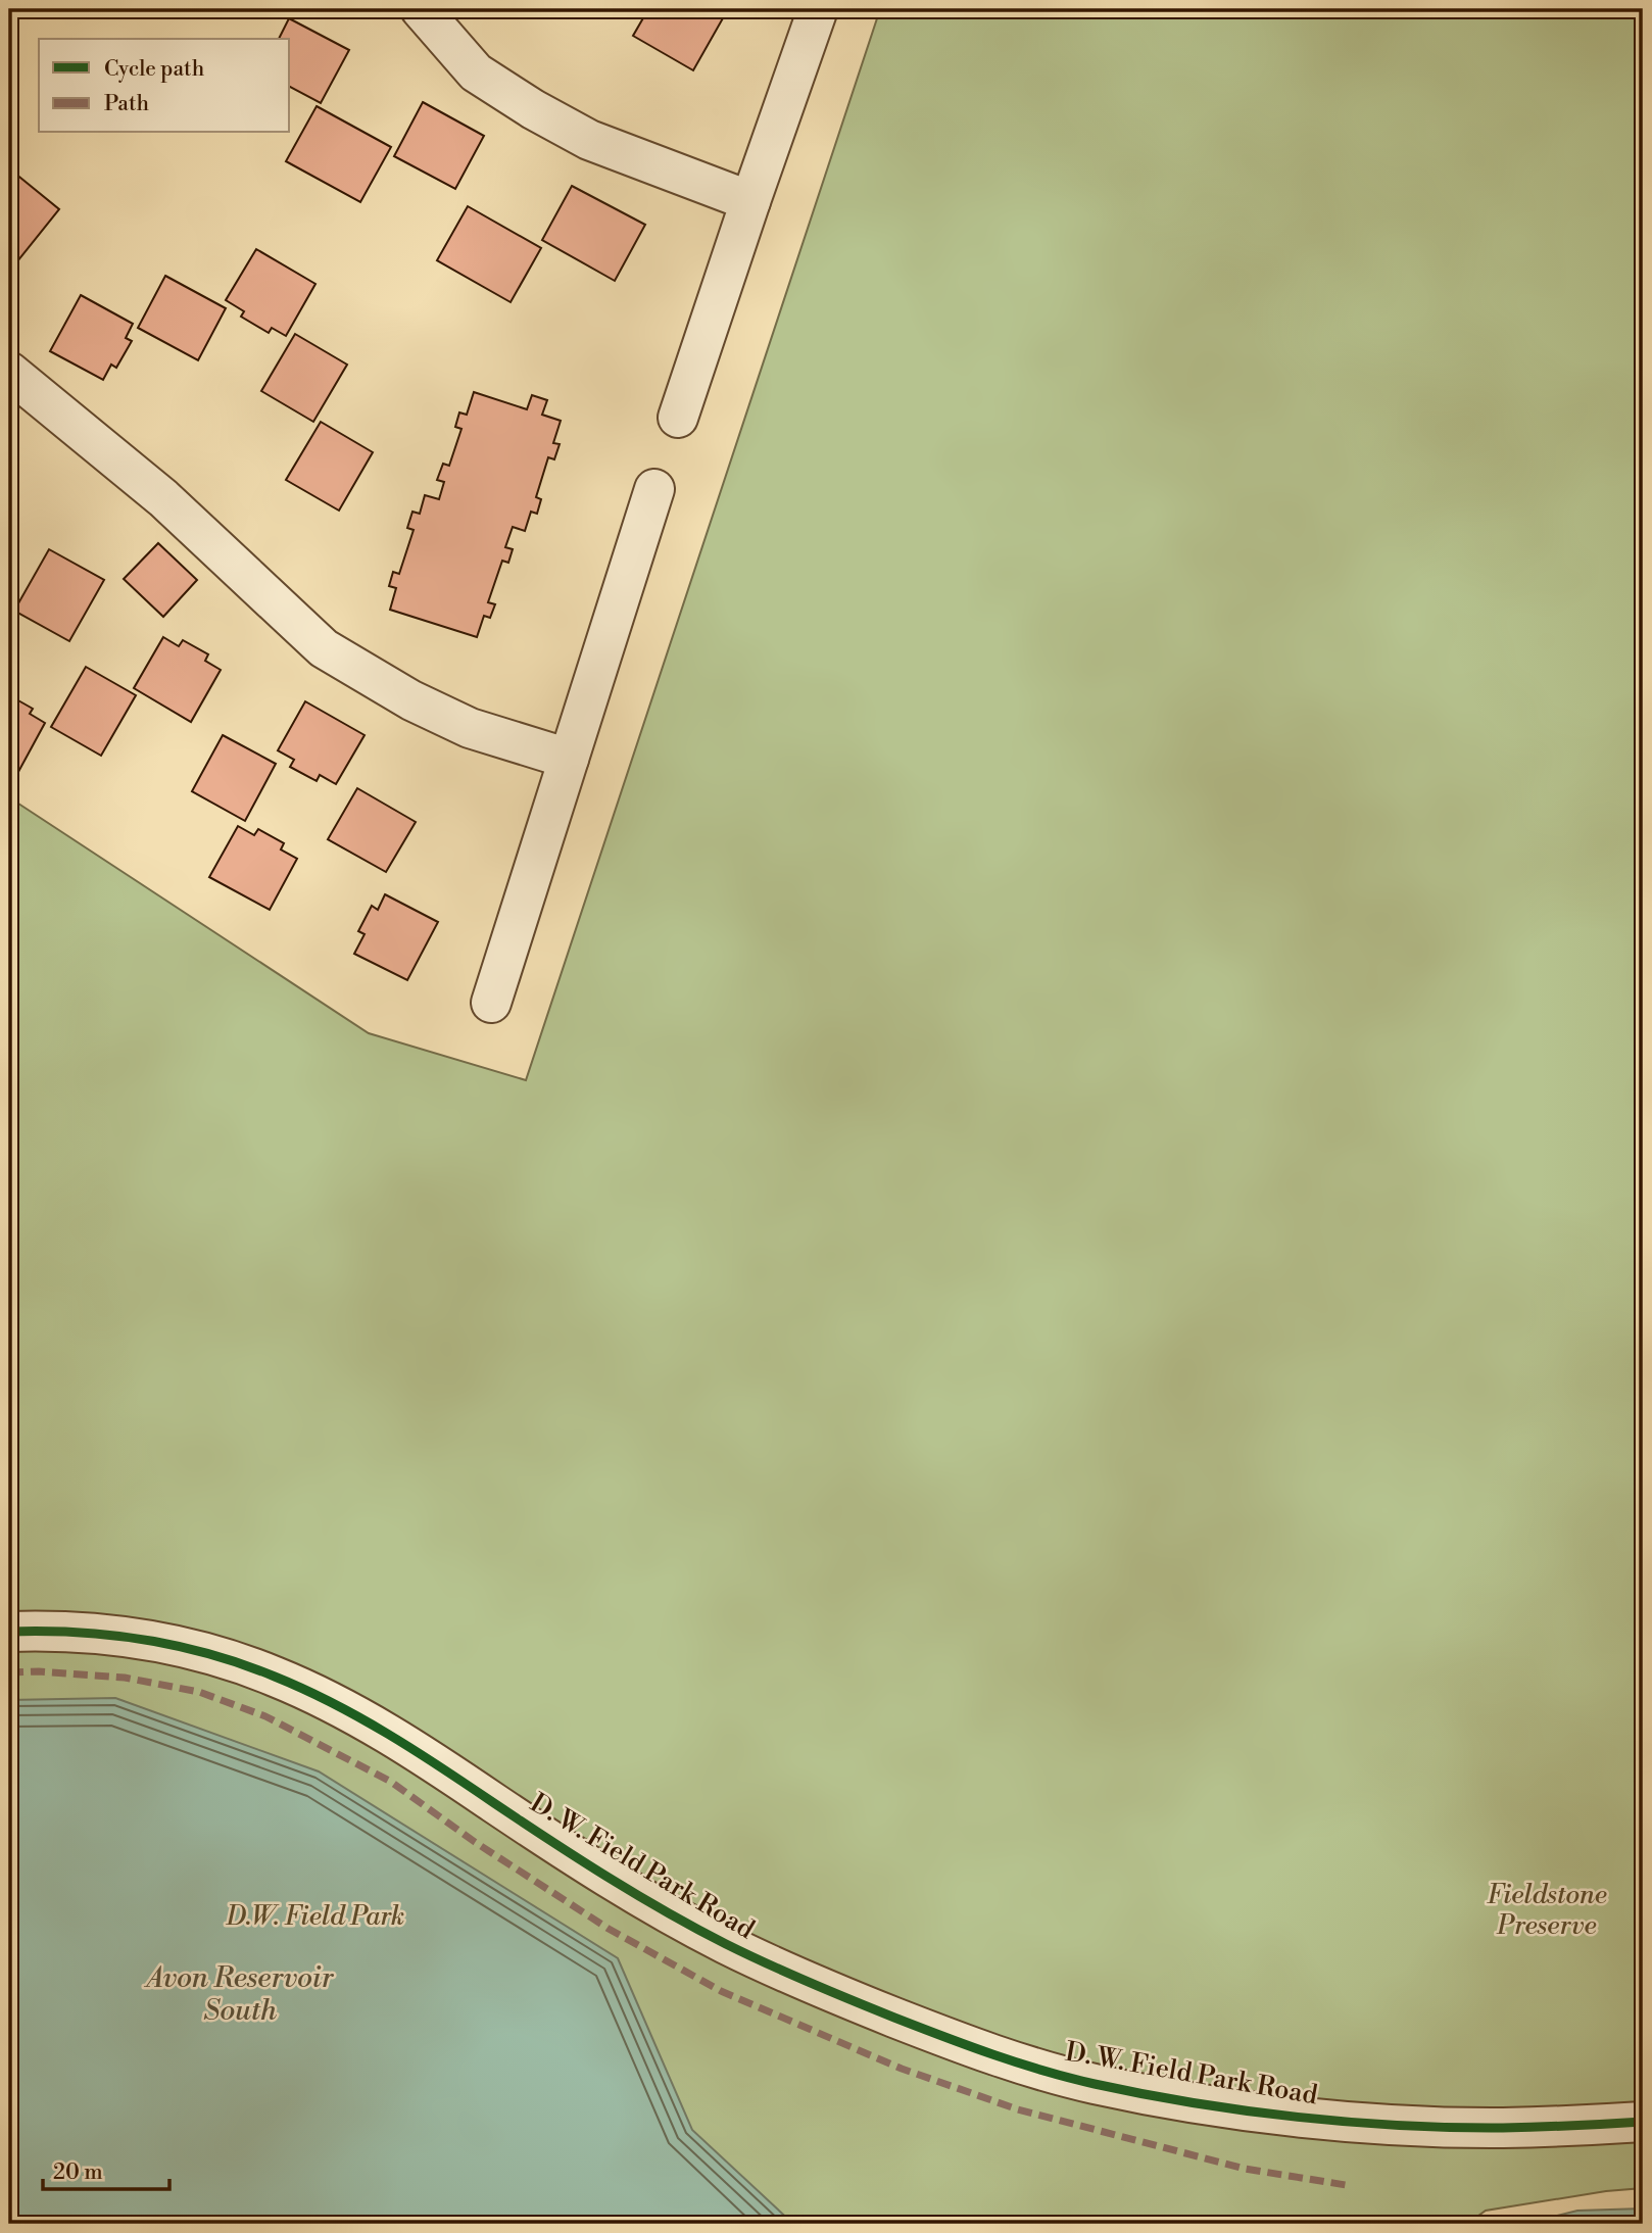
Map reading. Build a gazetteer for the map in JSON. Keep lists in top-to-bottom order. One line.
{"streets":{"street":["D. W. Field Park Road"]},"water":["Avon Reservoir South"],"parks":["Fieldstone Preserve","D.W. Field Park"],"legend":["Cycle path","Path"],"scale_bar":"20 m"}
